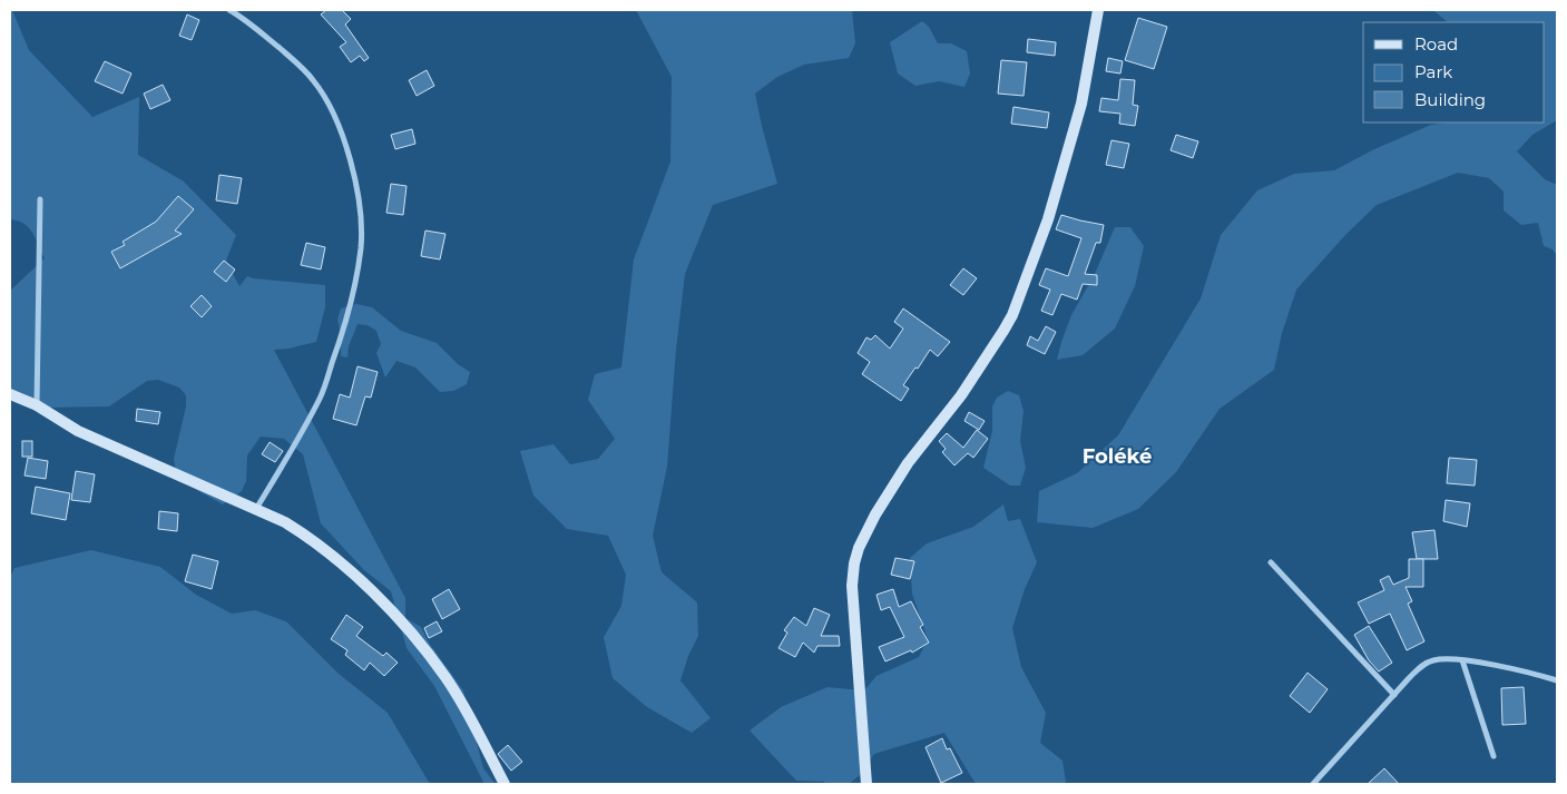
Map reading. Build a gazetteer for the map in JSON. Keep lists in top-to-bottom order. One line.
{"districts":["Foléké"],"legend":["Road","Park","Building"]}
